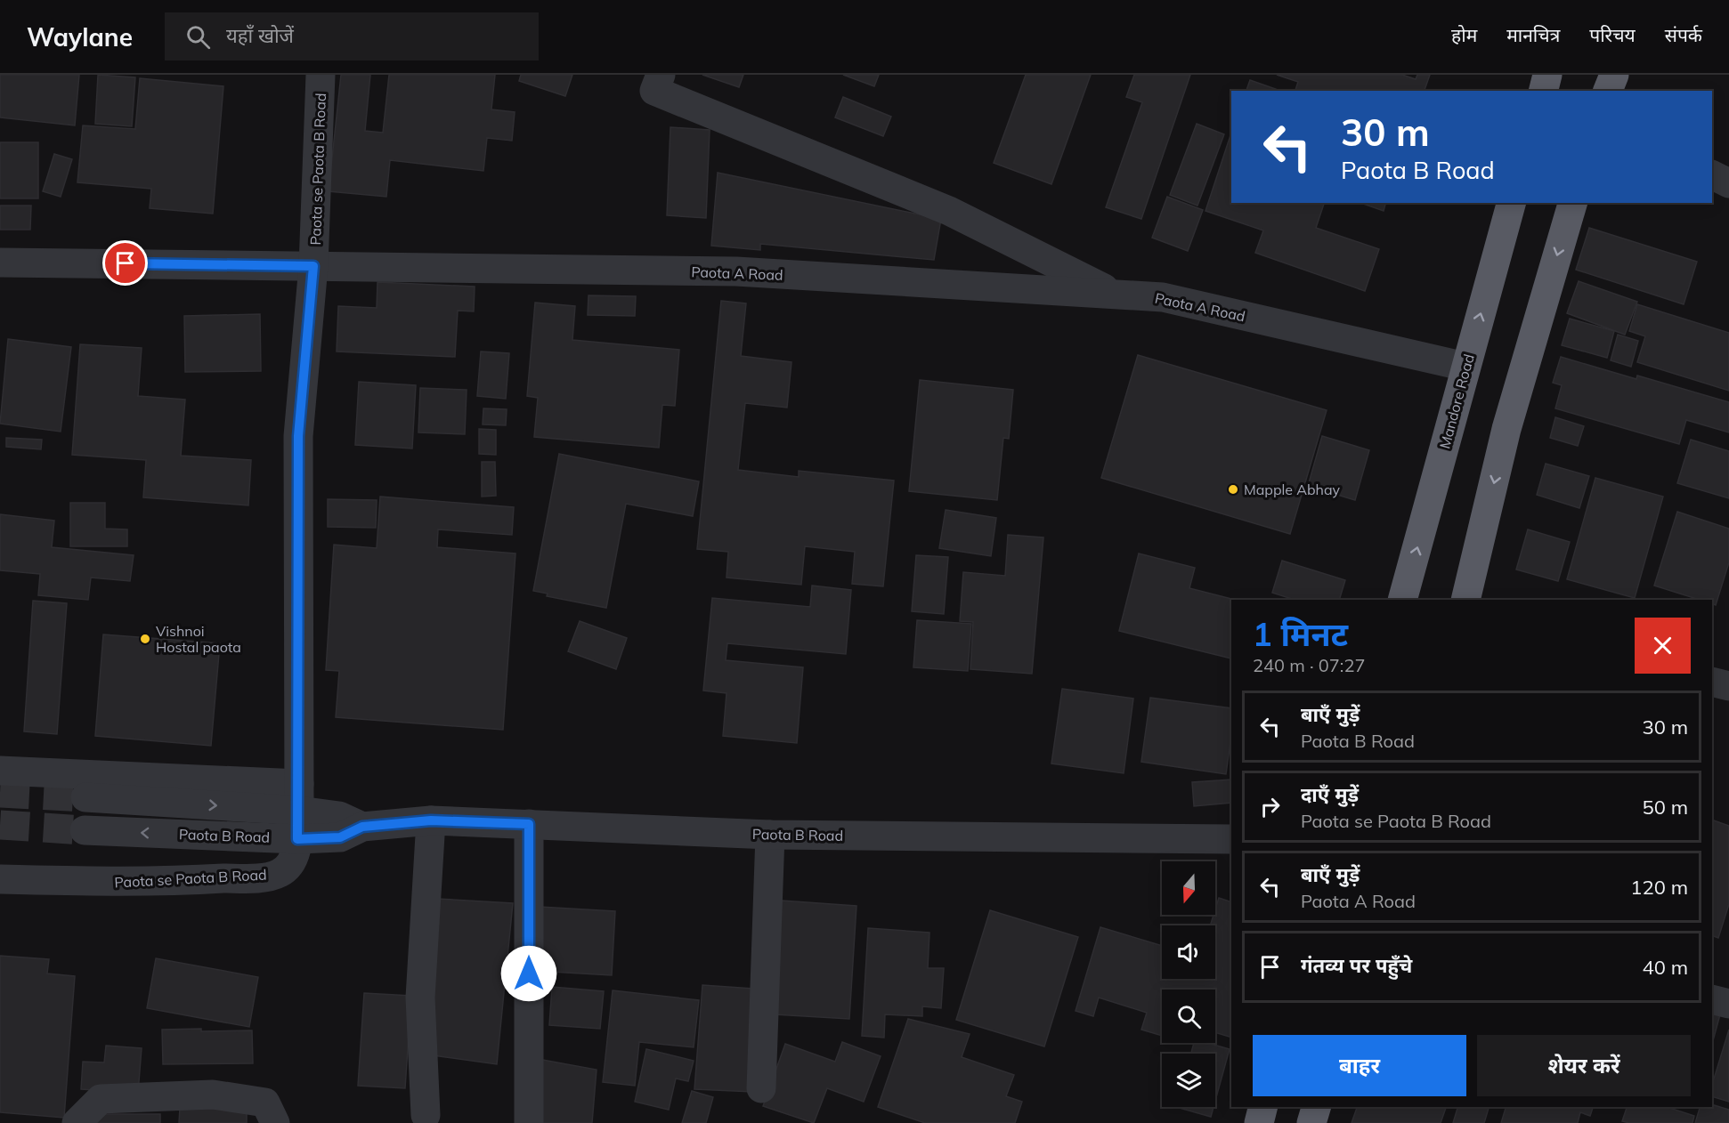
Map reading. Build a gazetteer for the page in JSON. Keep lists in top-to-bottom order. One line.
{"streets":{"highway":["Mandore Road"],"street":["Paota se Paota B Road","Paota A Road","Paota B Road"]},"crossings":[["Paota se Paota B Road","Paota A Road"],["Paota se Paota B Road","Paota B Road"],["Paota A Road","Mandore Road"]],"places":["Mapple Abhay","Vishnoi Hostal paota"],"north":"bottom","page":{"header":"Waylane","search":"यहाँ खोजें","nav":["होम","मानचित्र","परिचय","संपर्क"],"turn":["30 m","Paota B Road"],"heading":["1 मिनट","240 m · 07:27"],"list":[{"name":"बाएँ मुड़ें","note":"Paota B Road","value":"30 m"},{"name":"दाएँ मुड़ें","note":"Paota se Paota B Road","value":"50 m"},{"name":"बाएँ मुड़ें","note":"Paota A Road","value":"120 m"},{"name":"गंतव्य पर पहुँचे","value":"40 m"}],"buttons":["बाहर","शेयर करें"]}}
